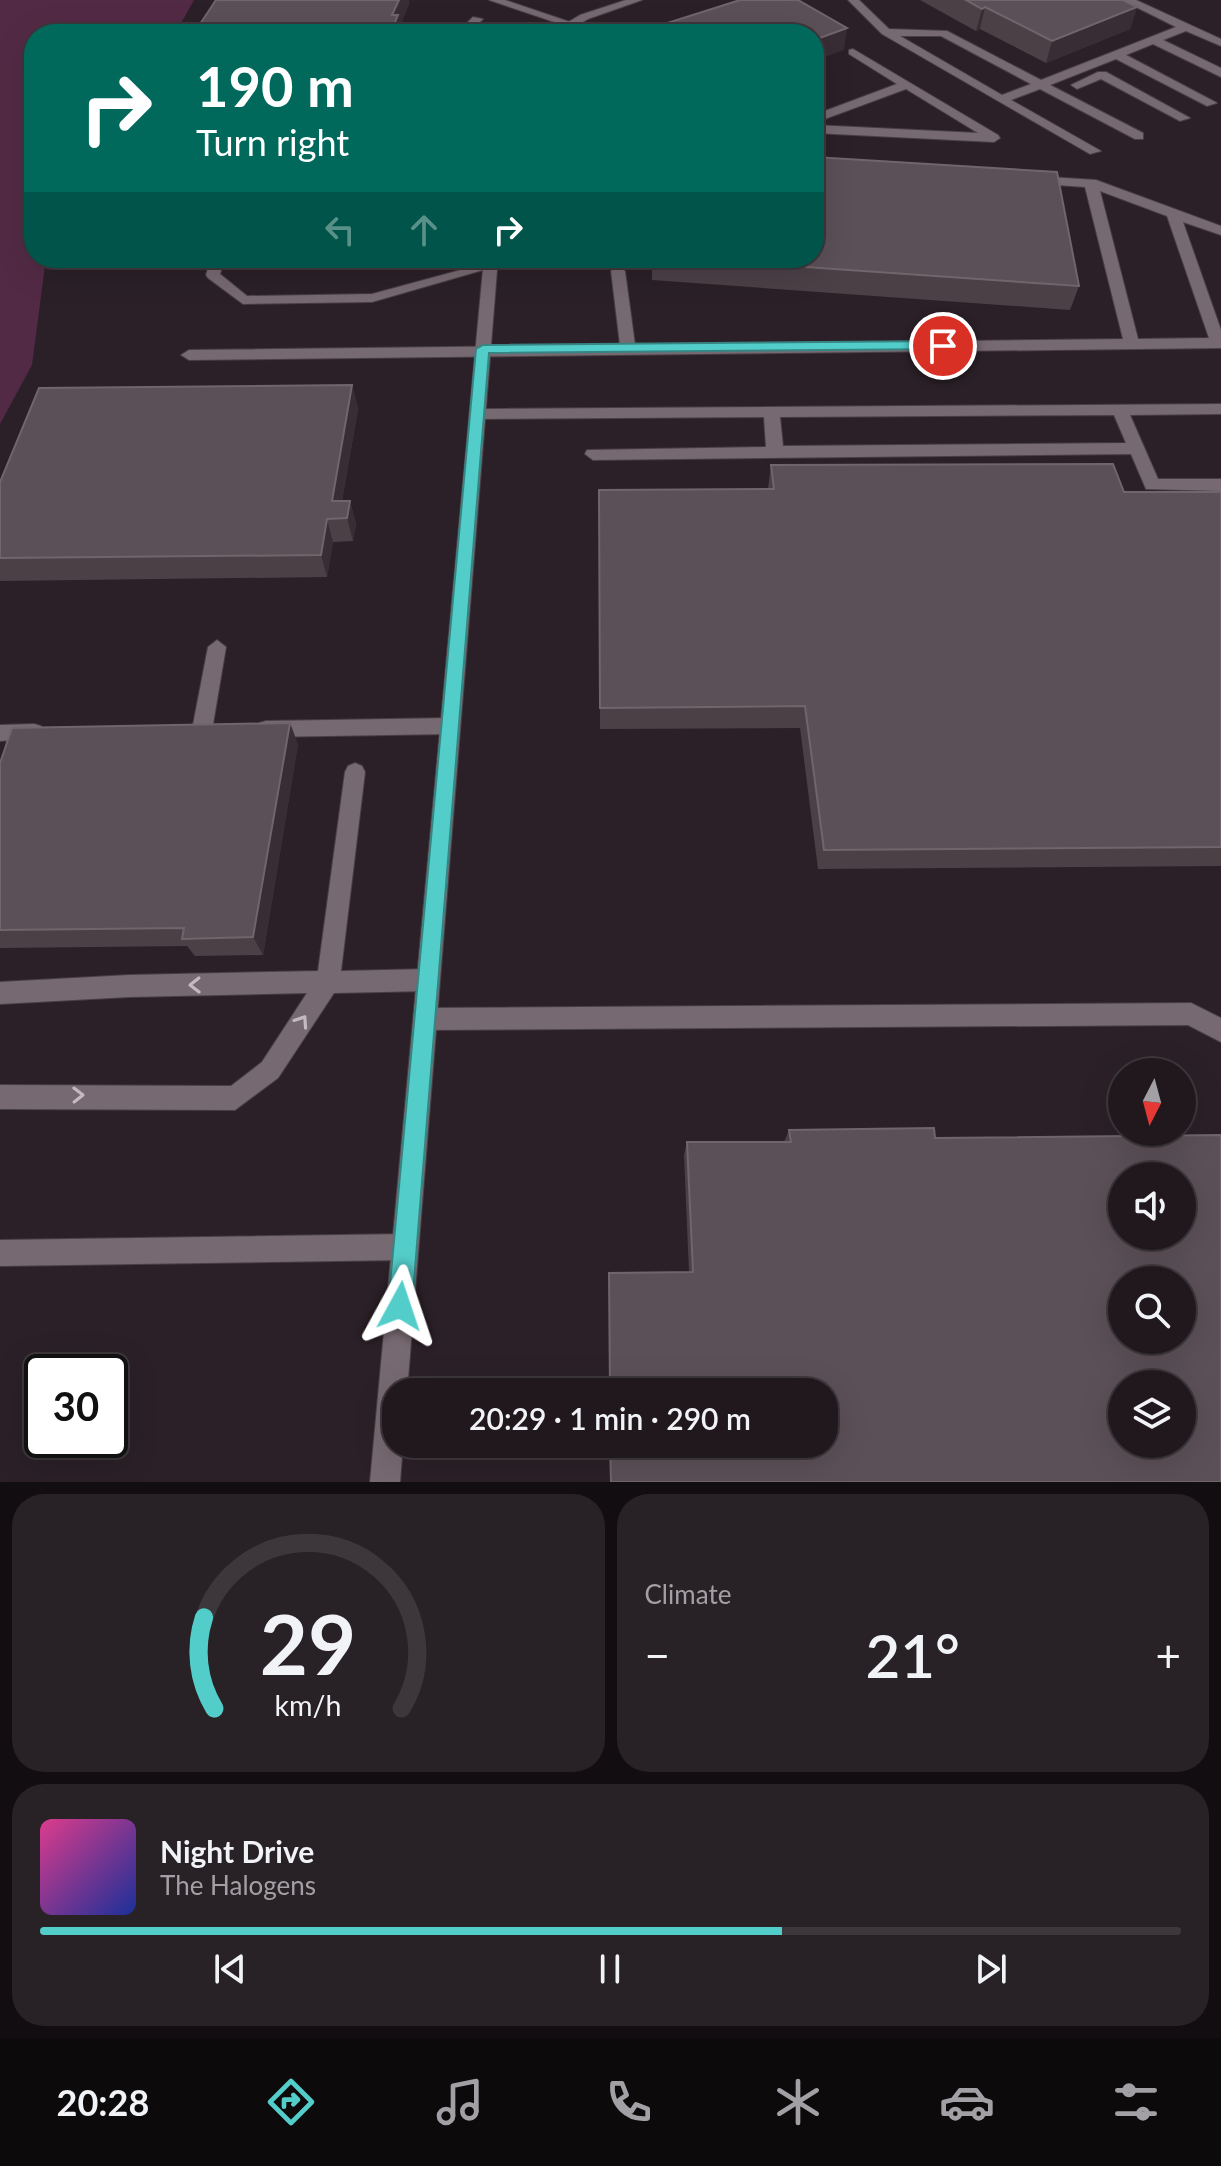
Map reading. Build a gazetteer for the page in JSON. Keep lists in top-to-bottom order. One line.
{"north":"bottom","page":{"turn":["190 m","Turn right"],"limit":"30","trip":"20:29 · 1 min · 290 m","tile":"Climate","heat":["−","21°","+"],"song":["Night Drive","The Halogens"],"tabs":"20:28","gauge":["29","km/h"]}}
